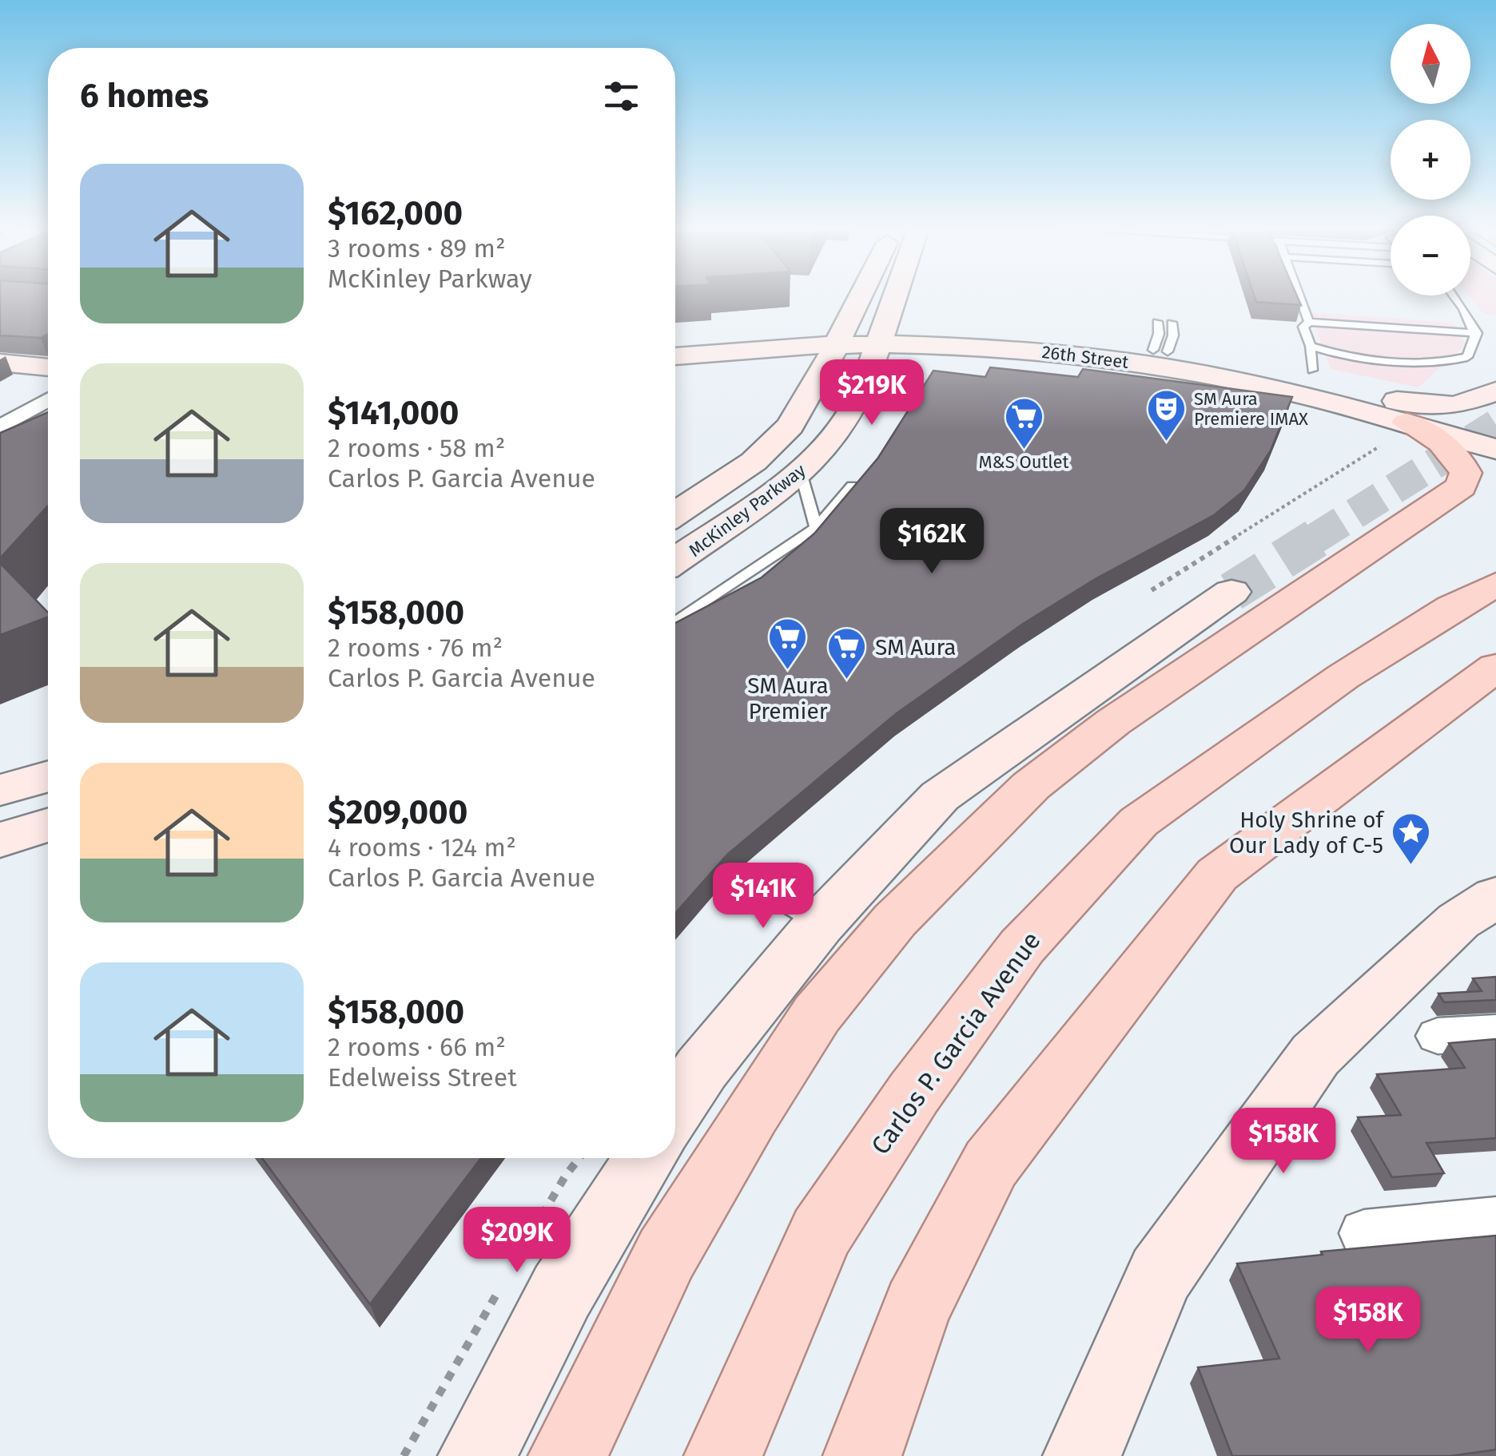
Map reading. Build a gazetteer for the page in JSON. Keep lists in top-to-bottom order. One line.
{"streets":{"main road":["26th Street","McKinley Parkway","Carlos P. Garcia Avenue"]},"crossings":[["26th Street","McKinley Parkway"]],"places":{"theatre":["SM Aura Premiere IMAX"],"supermarket":["M&S Outlet","SM Aura Premier","SM Aura"],"place":["Holy Shrine of Our Lady of C-5"]},"north":"top","page":{"map_buttons":["+","−"],"heading":"6 homes","list":[{"name":"$162,000","note":"3 rooms · 89 m² · McKinley Parkway"},{"name":"$141,000","note":"2 rooms · 58 m² · Carlos P. Garcia Avenue"},{"name":"$158,000","note":"2 rooms · 76 m² · Carlos P. Garcia Avenue"},{"name":"$209,000","note":"4 rooms · 124 m² · Carlos P. Garcia Avenue"},{"name":"$158,000","note":"2 rooms · 66 m² · Edelweiss Street"}],"price":["$219K","$162K","$141K","$158K","$209K","$158K"]}}
